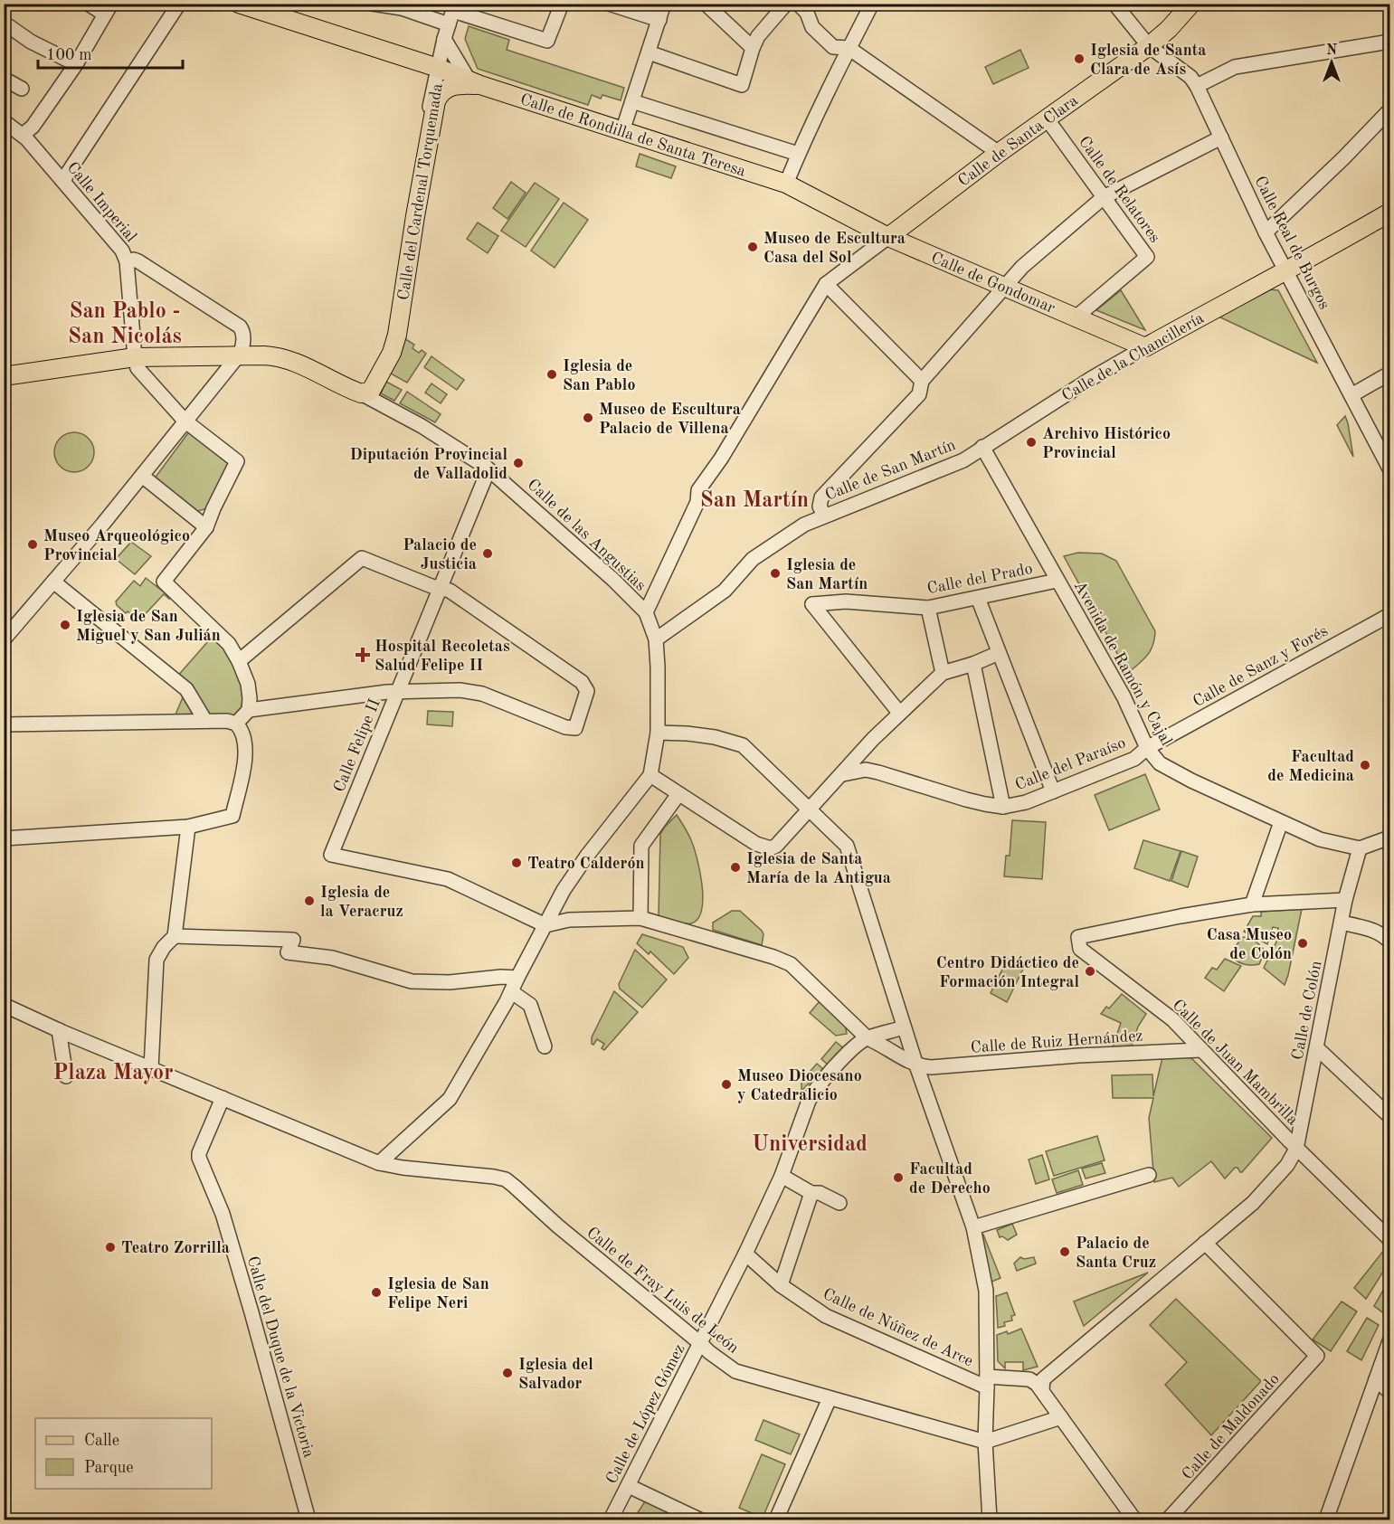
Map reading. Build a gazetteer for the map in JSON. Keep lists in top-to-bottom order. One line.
{"streets":{"main road":["Calle de Rondilla de Santa Teresa","Calle de Santa Clara","Calle del Cardenal Torquemada","Calle de Gondomar","Calle de la Chancillería"],"street":["Calle de Relatores","Calle Imperial","Calle Real de Burgos","Calle de San Martín","Calle de las Angustias","Calle del Prado","Avenida de Ramón y Cajal","Calle de Sanz y Forés","Calle Felipe II","Calle del Paraíso","Calle de Colón","Calle de Ruiz Hernández","Calle de Juan Mambrilla","Calle de Fray Luis de León","Calle de Núñez de Arce","Calle del Duque de la Victoria","Calle de López Gómez","Calle de Maldonado"]},"crossings":[["Calle de Rondilla de Santa Teresa","Calle del Cardenal Torquemada"],["Calle de Rondilla de Santa Teresa","Calle de Gondomar"],["Calle de Santa Clara","Calle de Relatores"],["Calle de Santa Clara","Calle Real de Burgos"],["Calle de Santa Clara","Calle de Gondomar"],["Calle de Relatores","Calle de Gondomar"],["Calle Real de Burgos","Calle de la Chancillería"],["Calle de Gondomar","Calle de la Chancillería"],["Calle de la Chancillería","Calle de San Martín"],["Calle de la Chancillería","Avenida de Ramón y Cajal"],["Calle de San Martín","Calle de las Angustias"],["Calle de San Martín","Avenida de Ramón y Cajal"],["Calle de las Angustias","Calle Felipe II"],["Calle de las Angustias","Calle de Fray Luis de León"],["Calle del Prado","Avenida de Ramón y Cajal"],["Avenida de Ramón y Cajal","Calle de Sanz y Forés"],["Avenida de Ramón y Cajal","Calle del Paraíso"],["Avenida de Ramón y Cajal","Calle de Colón"],["Calle de Sanz y Forés","Calle del Paraíso"],["Calle de Colón","Calle de Juan Mambrilla"],["Calle de Ruiz Hernández","Calle de Juan Mambrilla"],["Calle de Fray Luis de León","Calle del Duque de la Victoria"],["Calle de Fray Luis de León","Calle de López Gómez"],["Calle de Núñez de Arce","Calle de López Gómez"]],"districts":["San Pablo - San Nicolás","San Martín","Plaza Mayor","Universidad"],"places":{"other":["Iglesia de Santa Clara de Asís","Museo de Escultura Casa del Sol","Iglesia de San Pablo","Museo de Escultura Palacio de Villena","Archivo Histórico Provincial","Diputación Provincial de Valladolid","Museo Arqueológico Provincial","Palacio de Justicia","Iglesia de San Martín","Iglesia de San Miguel y San Julián","Facultad de Medicina","Teatro Calderón","Iglesia de Santa María de la Antigua","Iglesia de la Veracruz","Casa Museo de Colón","Centro Didáctico de Formación Integral","Museo Diocesano y Catedralicio","Facultad de Derecho","Teatro Zorrilla","Palacio de Santa Cruz","Iglesia de San Felipe Neri","Iglesia del Salvador"],"health":["Hospital Recoletas Salud Felipe II"]},"legend":["Calle","Parque"],"scale_bar":"100 m","north":"top"}
